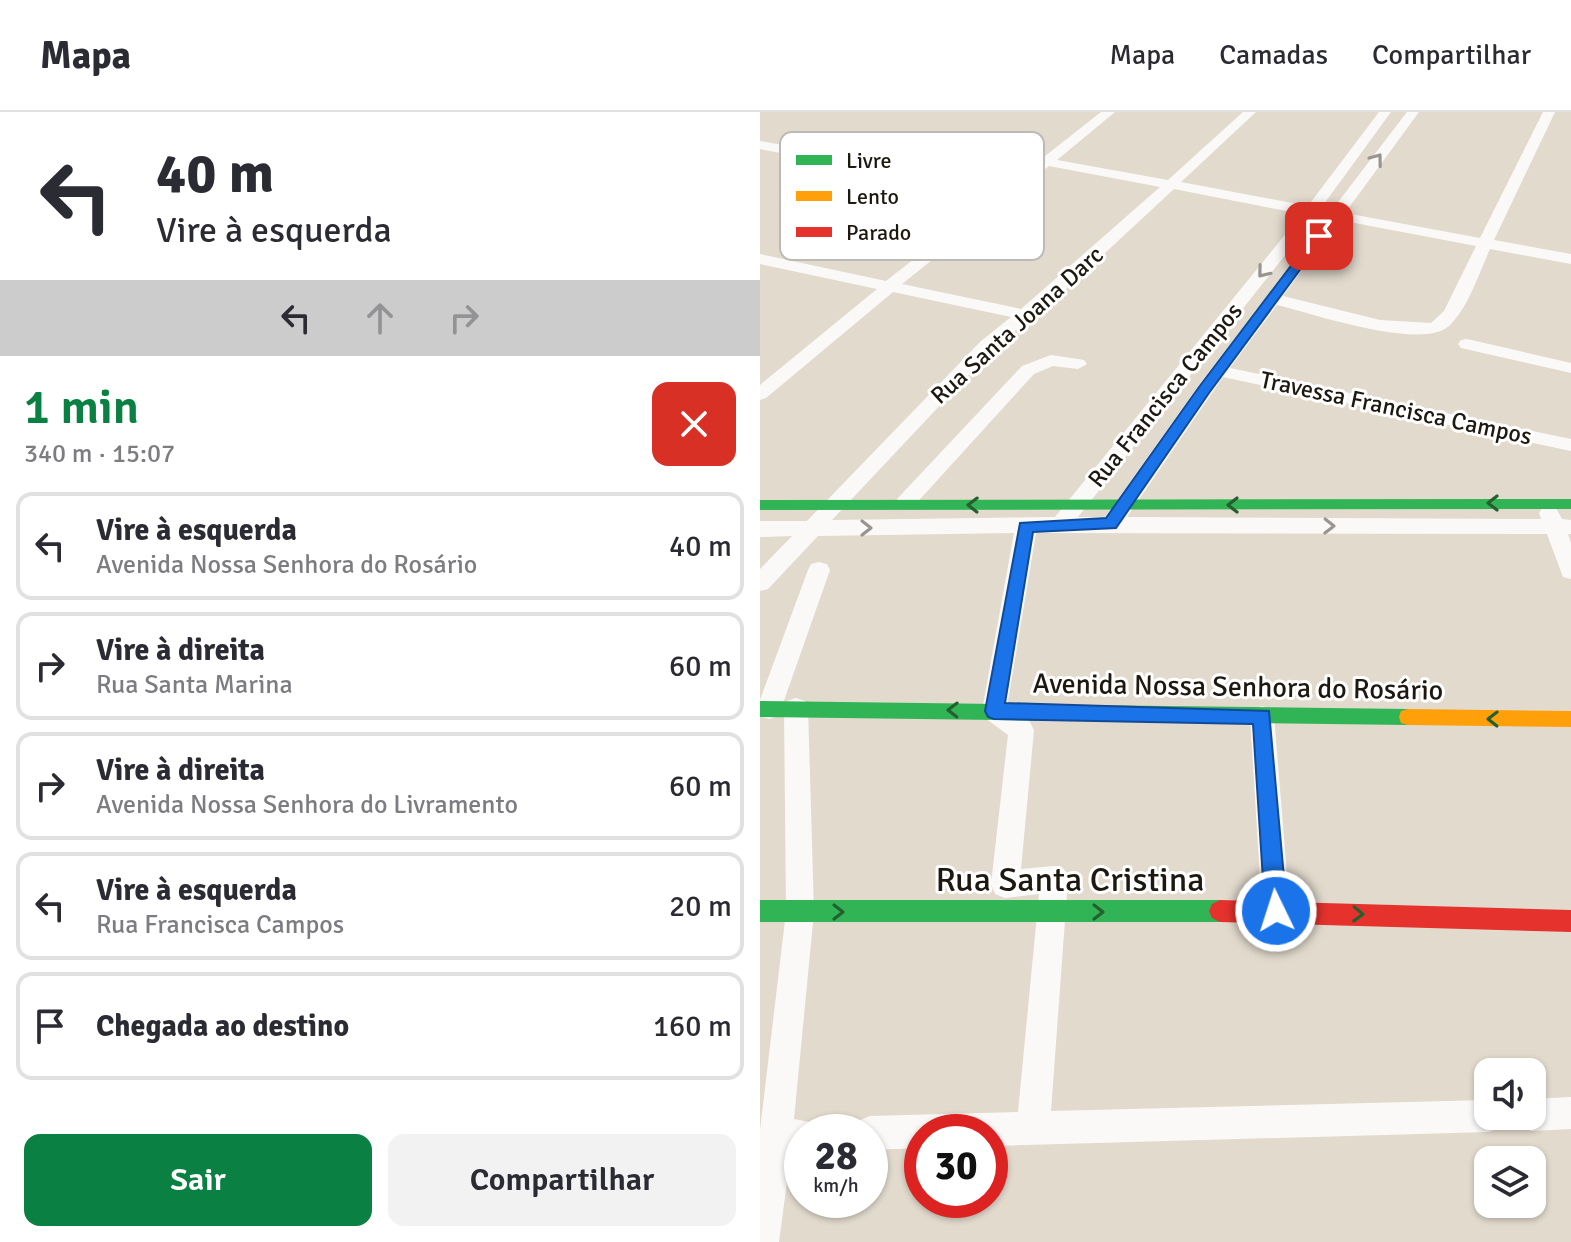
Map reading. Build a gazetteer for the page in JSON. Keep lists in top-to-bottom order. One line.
{"streets":{"main road":["Avenida Nossa Senhora do Rosário","Rua Santa Cristina"],"street":["Rua Santa Joana Darc","Rua Francisca Campos","Travessa Francisca Campos"]},"crossings":[["Rua Francisca Campos","Travessa Francisca Campos"]],"one_way":["Avenida Nossa Senhora do Rosário","Rua Santa Cristina"],"legend":["Livre","Lento","Parado"],"page":{"header":"Mapa","nav":["Mapa","Camadas","Compartilhar"],"turn":["40 m","Vire à esquerda"],"heading":["1 min","340 m · 15:07"],"list":[{"name":"Vire à esquerda","note":"Avenida Nossa Senhora do Rosário","value":"40 m"},{"name":"Vire à direita","note":"Rua Santa Marina","value":"60 m"},{"name":"Vire à direita","note":"Avenida Nossa Senhora do Livramento","value":"60 m"},{"name":"Vire à esquerda","note":"Rua Francisca Campos","value":"20 m"},{"name":"Chegada ao destino","value":"160 m"}],"speed":"28 km/h","limit":"30","buttons":["Sair","Compartilhar"]}}
